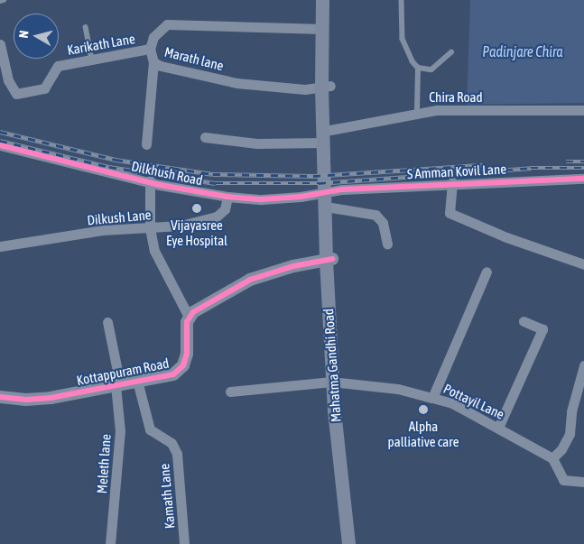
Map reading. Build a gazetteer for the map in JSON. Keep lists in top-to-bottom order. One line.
{"streets":{"main road":["Mahatma Gandhi Road"],"street":["Karikath Lane","Marath lane","Chira Road","S Amman Kovil Lane","Dilkhush Road","Dilkush Lane","Kottappuram Road","Pottayil Lane","Meleth lane","Kamath Lane"]},"crossings":[["Karikath Lane","Marath lane"],["S Amman Kovil Lane","Dilkhush Road"],["S Amman Kovil Lane","Mahatma Gandhi Road"],["Dilkhush Road","Dilkush Lane"],["Dilkhush Road","Mahatma Gandhi Road"],["Mahatma Gandhi Road","Pottayil Lane"],["Kottappuram Road","Meleth lane"],["Kottappuram Road","Kamath Lane"]],"water":["Padinjare Chira"],"places":["Vijayasree Eye Hospital","Alpha palliative care"],"north":"left"}
